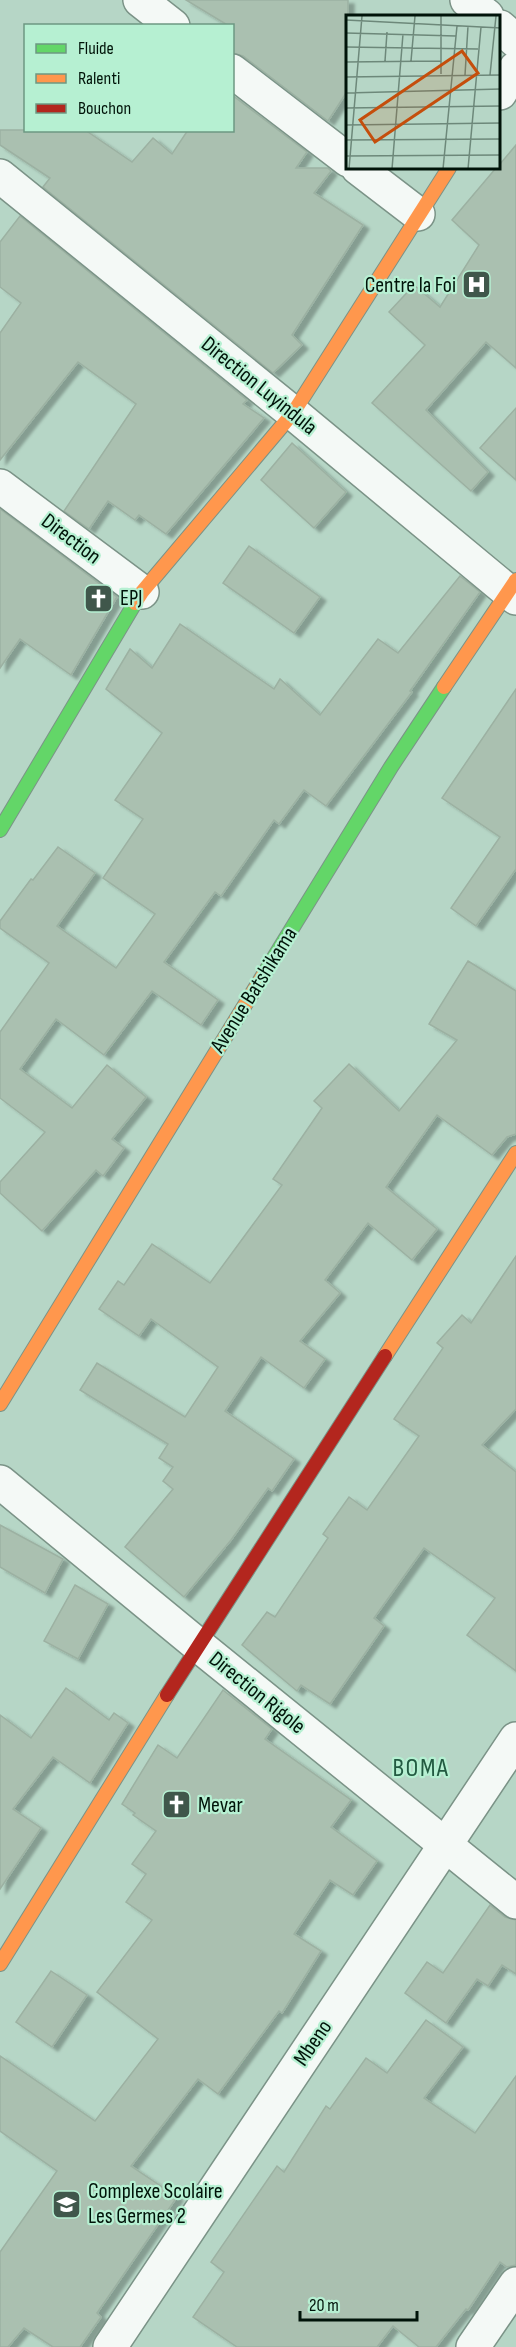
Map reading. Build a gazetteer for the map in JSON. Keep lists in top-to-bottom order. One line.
{"streets":{"street":["Direction Luyindula","Direction","Avenue Batshikama","Direction Rigole","Mbeno"]},"crossings":[["Direction Luyindula","Avenue Batshikama"],["Direction Rigole","Mbeno"]],"districts":["BOMA"],"places":{"hospital":["Centre la Foi"],"church":["EPJ","Mevar"],"school or university":["Complexe Scolaire Les Germes 2"]},"legend":["Fluide","Ralenti","Bouchon"],"scale_bar":"20 m"}
